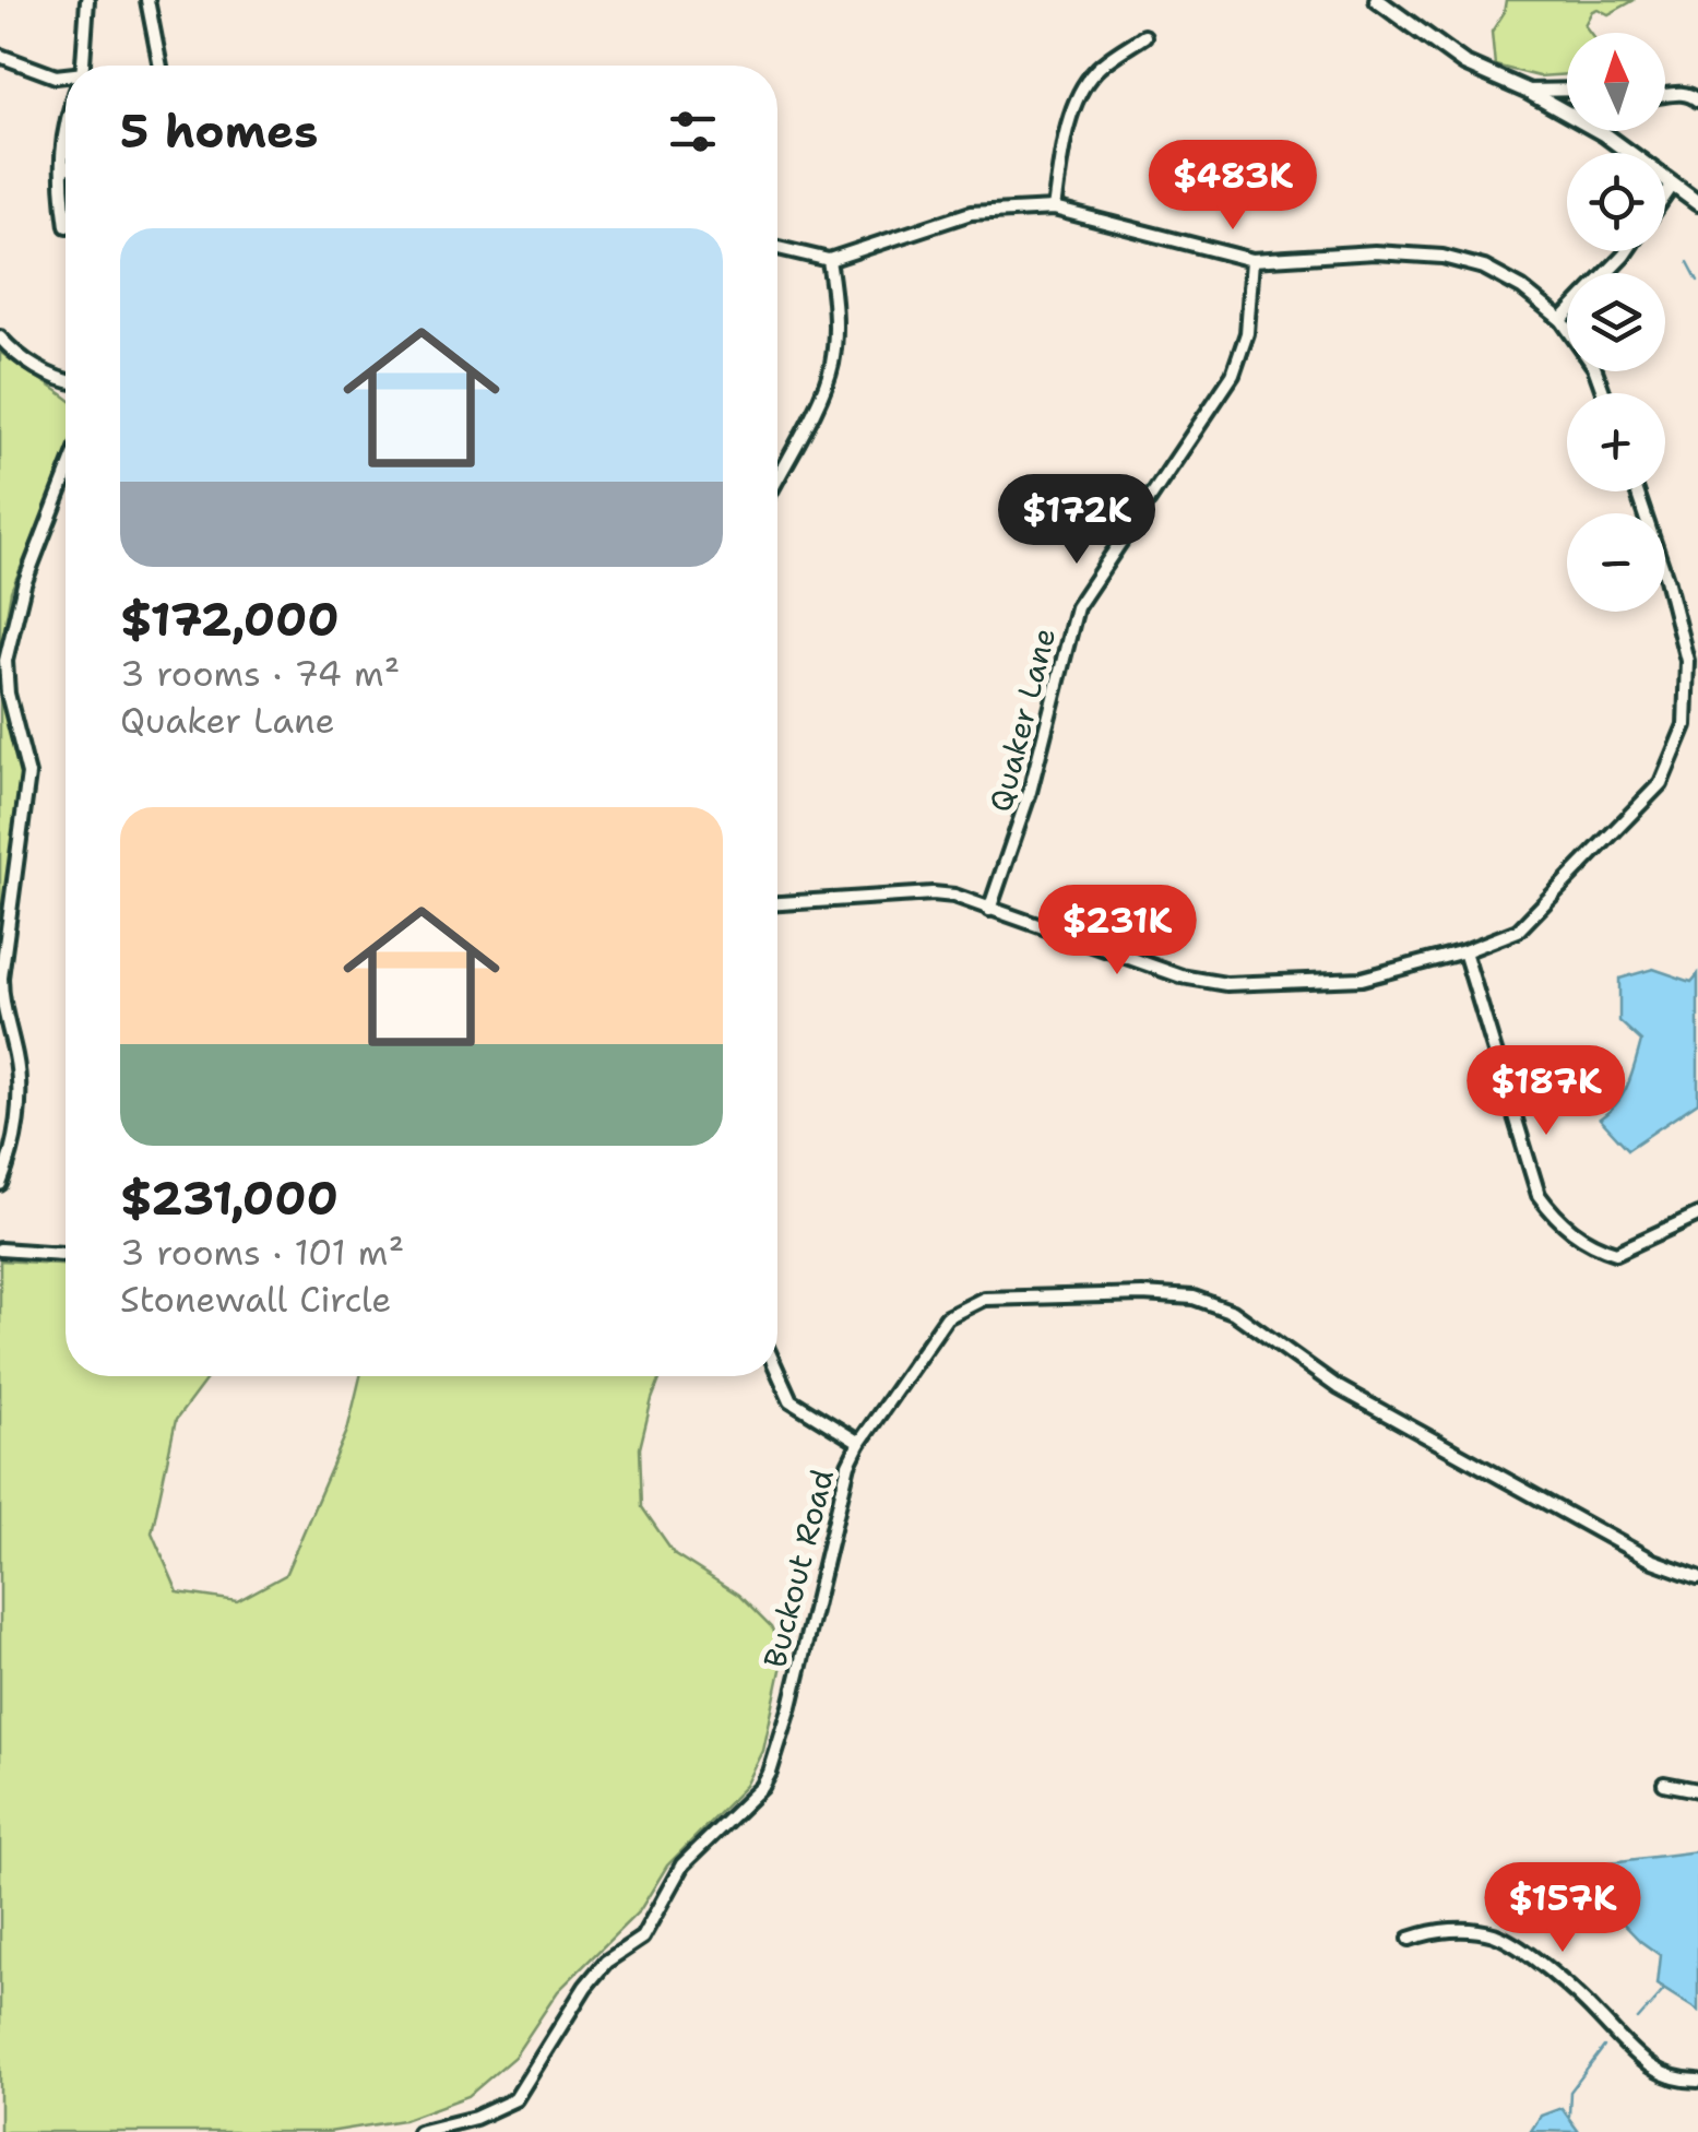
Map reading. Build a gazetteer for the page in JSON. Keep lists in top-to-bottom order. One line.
{"streets":{"street":["Quaker Lane","Buckout Road"]},"north":"top","page":{"map_buttons":["+","−"],"heading":"5 homes","price":["$483K","$172K","$231K","$187K","$157K"],"list":[{"name":"$172,000","note":"3 rooms · 74 m² · Quaker Lane"},{"name":"$231,000","note":"3 rooms · 101 m² · Stonewall Circle"}]}}
